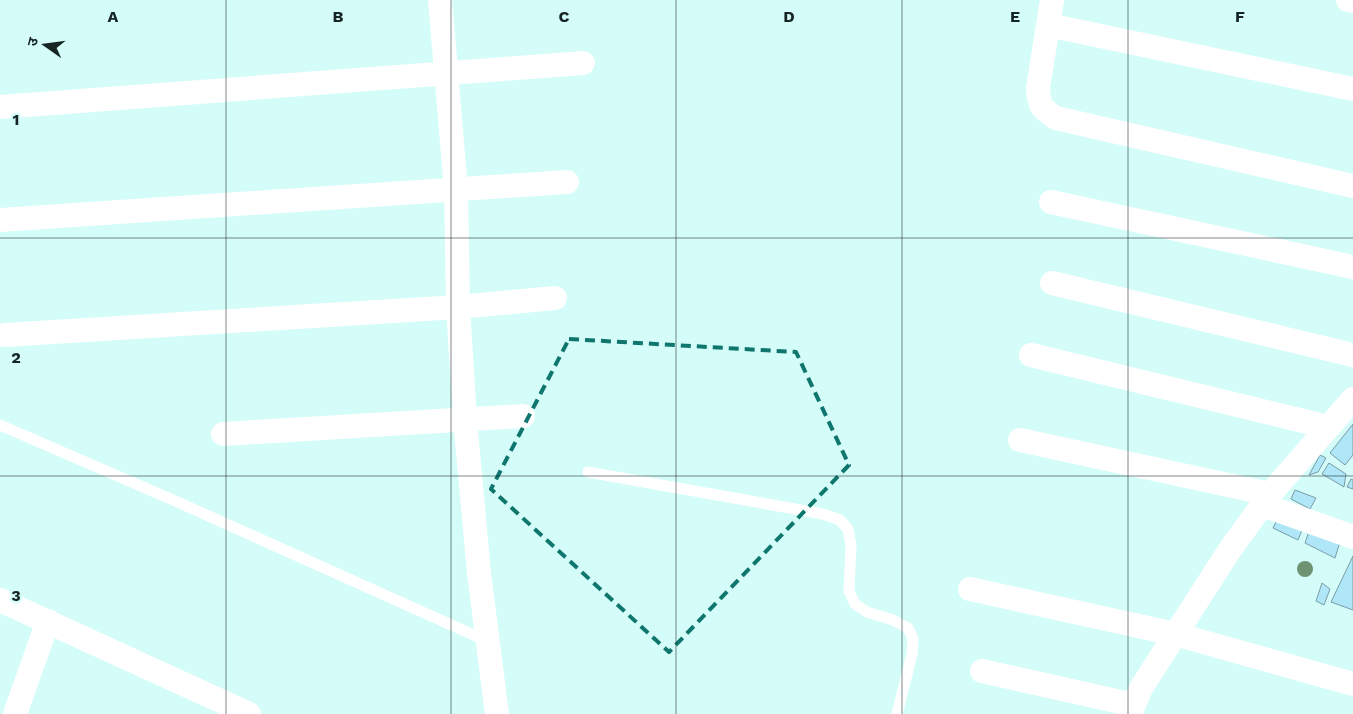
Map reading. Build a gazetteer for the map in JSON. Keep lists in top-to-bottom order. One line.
{"north":"left","grid":{"columns":["A","B","C","D","E","F"],"rows":["1","2","3"]}}
